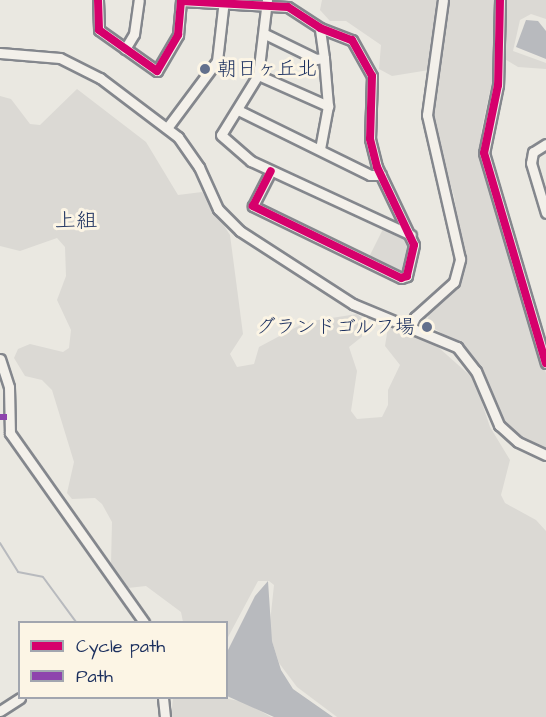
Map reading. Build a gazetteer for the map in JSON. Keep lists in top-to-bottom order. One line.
{"districts":["上組"],"places":["朝日ヶ丘北","グランドゴルフ場"],"legend":["Cycle path","Path"]}
